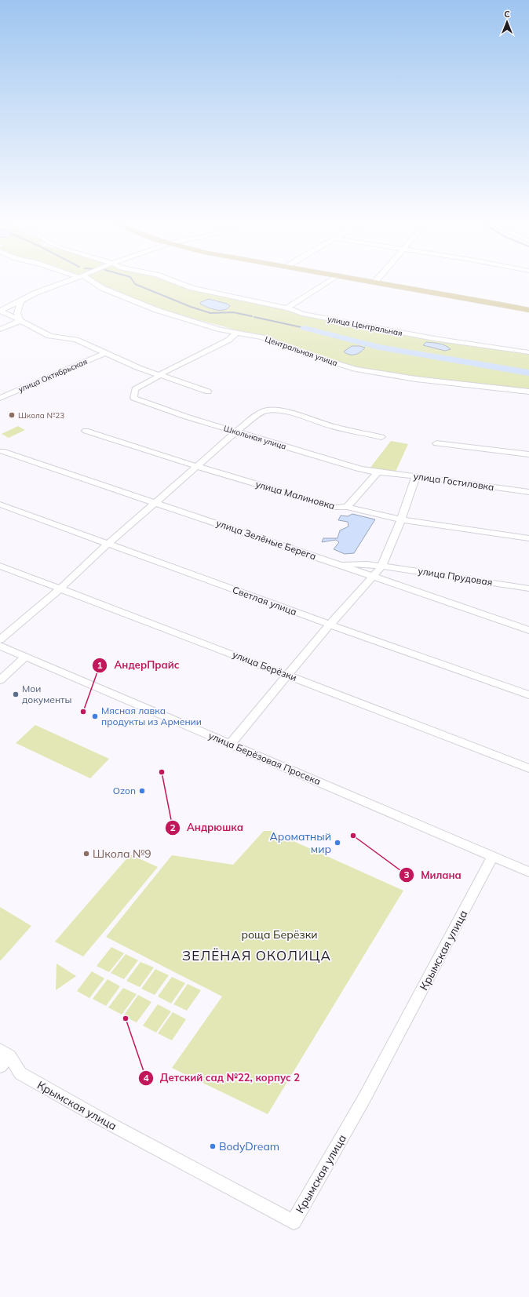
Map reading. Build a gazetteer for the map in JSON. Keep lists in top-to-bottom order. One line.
{"streets":{"street":["улица Центральная","Центральная улица","улица Октябрьская","Школьная улица","улица Гостиловка","улица Малиновка","улица Зелёные Берега","улица Прудовая","Светлая улица","улица Берёзки","улица Берёзовая Просека","Крымская улица"]},"crossings":[["Школьная улица","улица Гостиловка"],["улица Зелёные Берега","улица Прудовая"],["улица Берёзовая Просека","Крымская улица"]],"districts":["ЗЕЛЁНАЯ ОКОЛИЦА"],"parks":["роща Берёзки"],"places":["Школа №23","Мои документы","АндерПрайс","Мясная лавка продукты из Армении","Андрюшка","Ozon","Милана","Ароматный мир","Школа №9","Детский сад №22, корпус 2","BodyDream"],"north":"top"}
